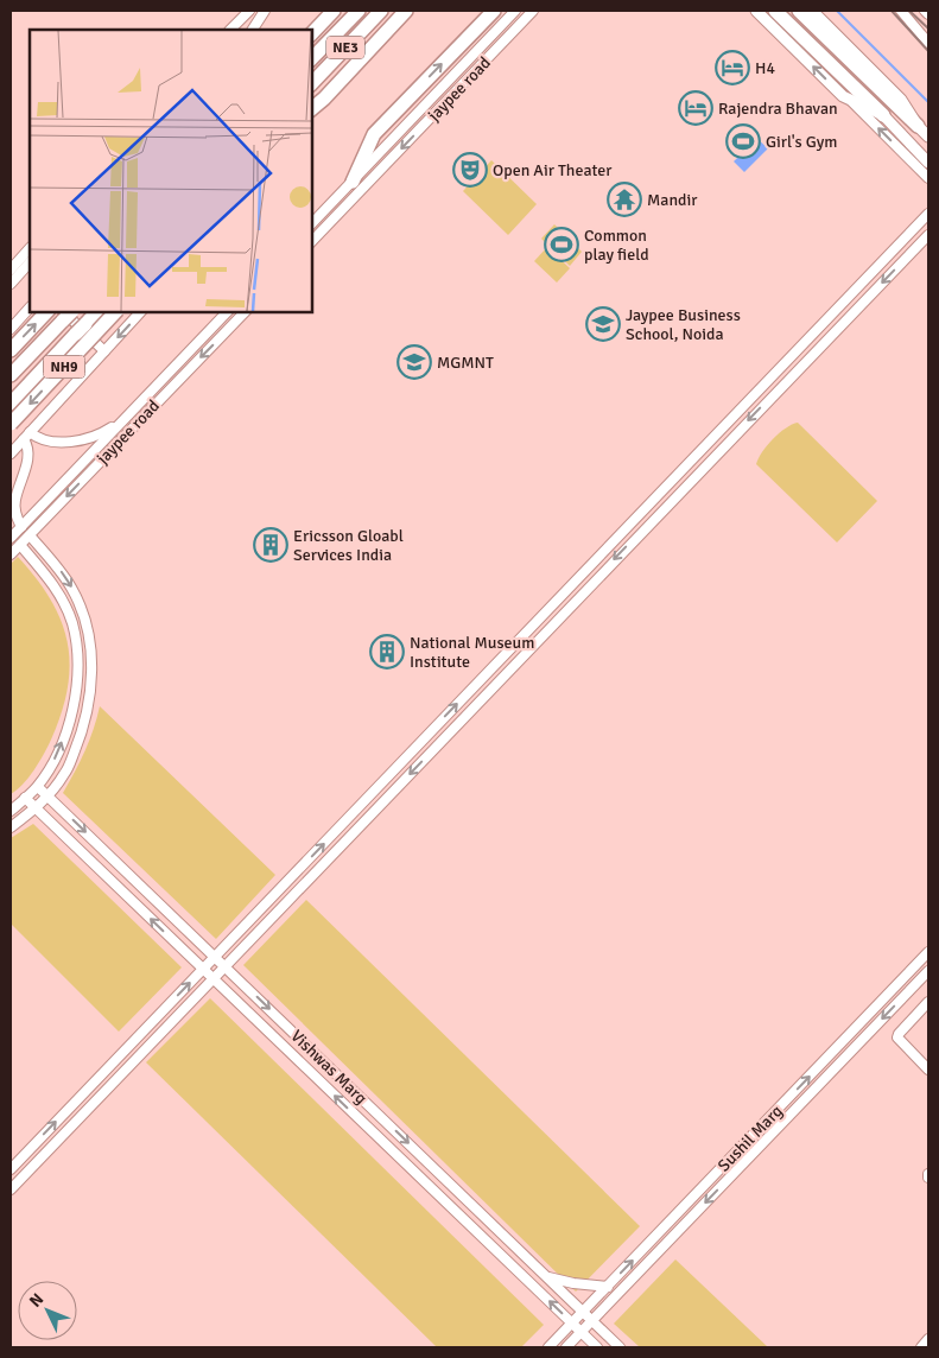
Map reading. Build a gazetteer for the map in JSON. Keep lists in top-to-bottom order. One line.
{"streets":{"highway":["NE3","NH9"],"street":["jaypee road","Vishwas Marg","Sushil Marg"]},"crossings":[["Vishwas Marg","Sushil Marg"]],"places":{"hotel":["H4","Rajendra Bhavan"],"sports":["Girl's Gym","Common play field"],"theatre":["Open Air Theater"],"temple":["Mandir"],"school or university":["Jaypee Business School, Noida","MGMNT"],"building":["Ericsson Gloabl Services India","National Museum Institute"]},"north":"top left"}
